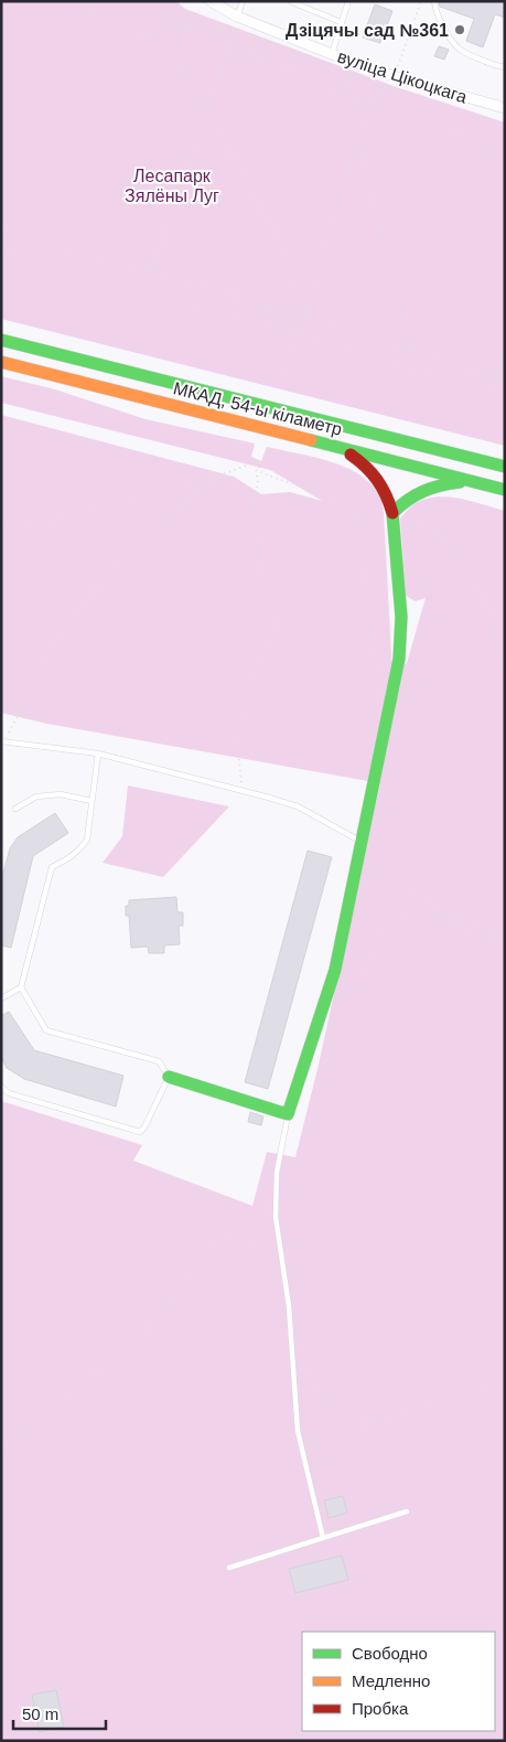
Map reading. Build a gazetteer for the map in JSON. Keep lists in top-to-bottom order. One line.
{"streets":{"main road":["МКАД, 54-ы кіламетр"],"street":["вуліца Цікоцкага"]},"parks":["Лесапарк Зялёны Луг"],"places":["Дзіцячы сад №361"],"legend":["Свободно","Медленно","Пробка"],"scale_bar":"50 m"}
